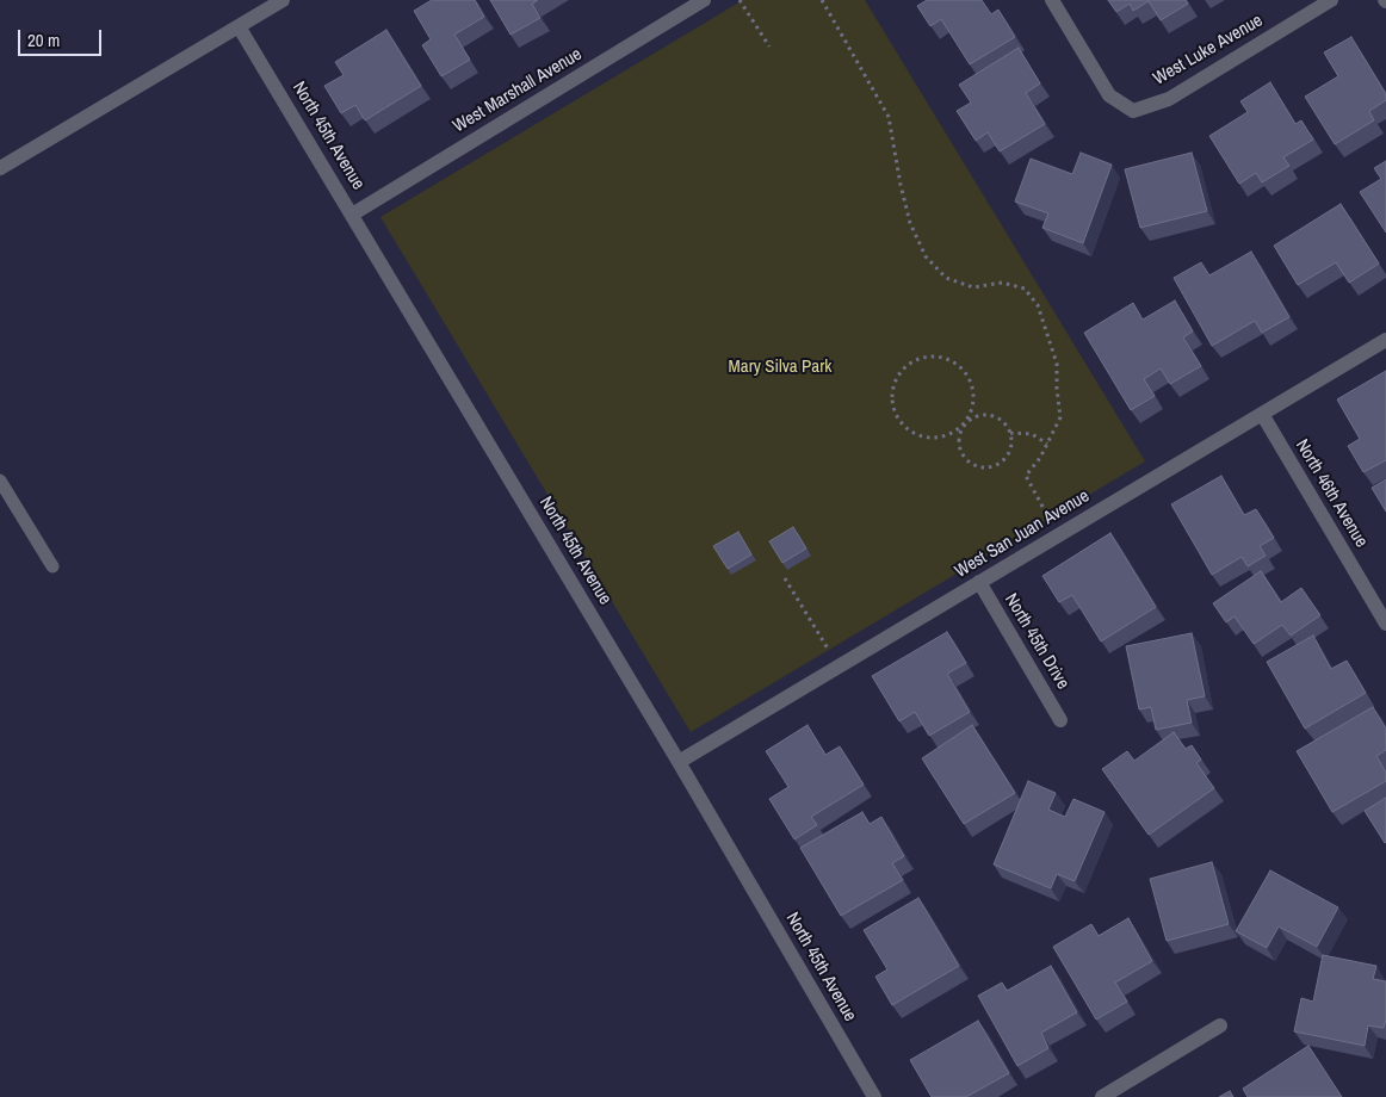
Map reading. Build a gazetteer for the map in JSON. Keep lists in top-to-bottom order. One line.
{"streets":{"street":["West Luke Avenue","West Marshall Avenue","North 45th Avenue","North 46th Avenue","West San Juan Avenue","North 45th Drive"]},"crossings":[["West Marshall Avenue","North 45th Avenue"],["North 45th Avenue","West San Juan Avenue"],["North 46th Avenue","West San Juan Avenue"],["West San Juan Avenue","North 45th Drive"]],"parks":["Mary Silva Park"],"scale_bar":"20 m"}
